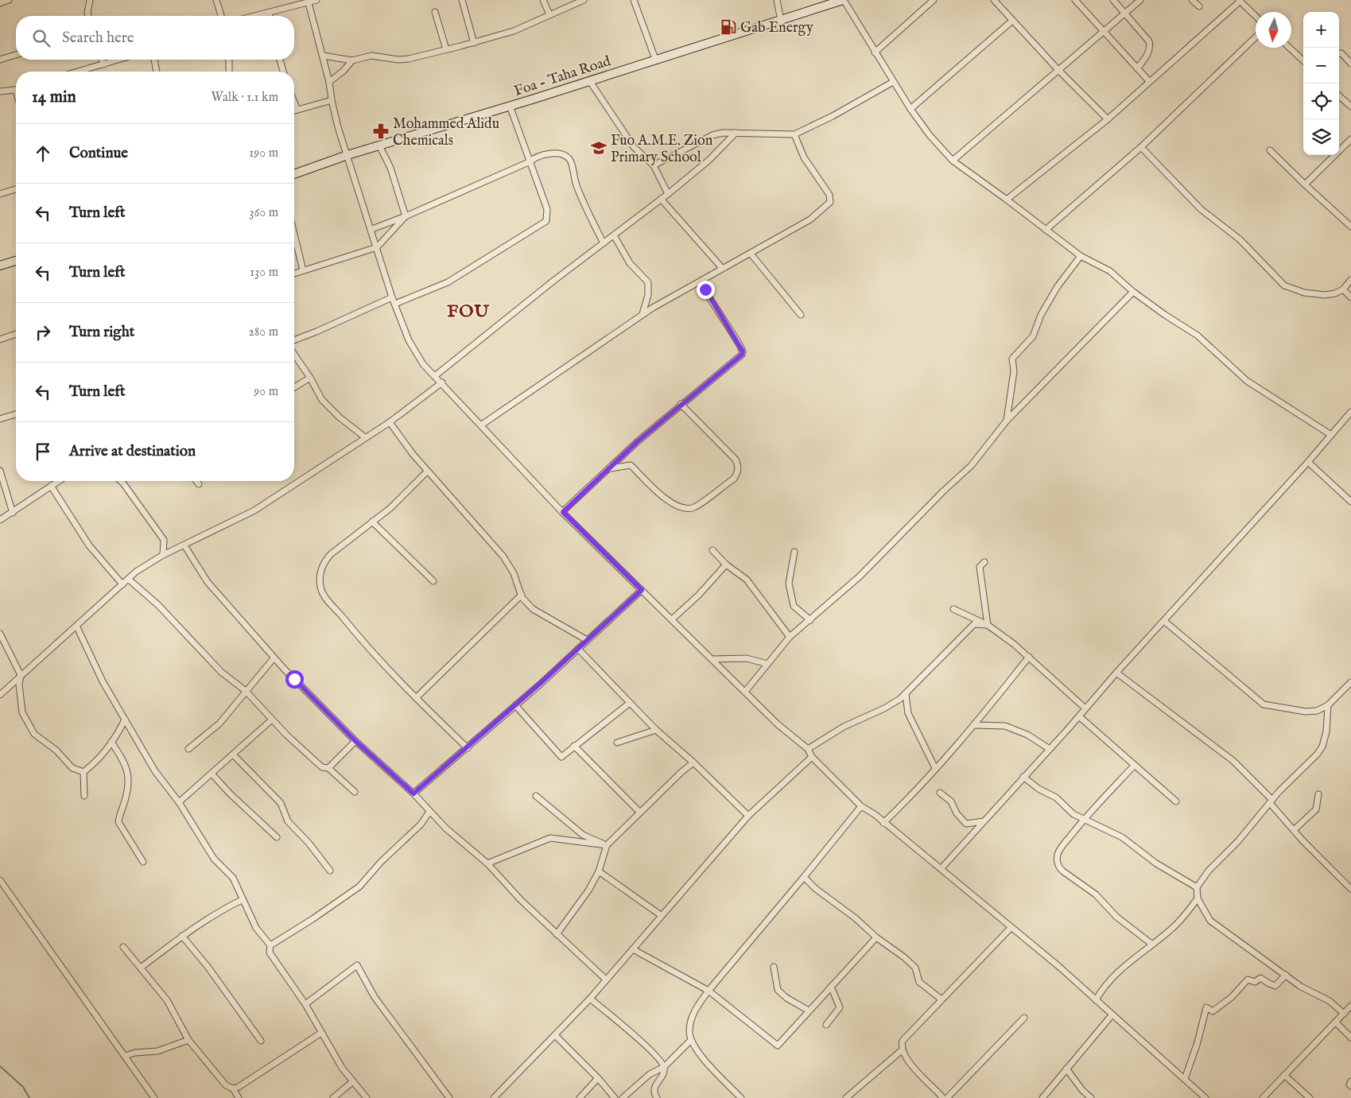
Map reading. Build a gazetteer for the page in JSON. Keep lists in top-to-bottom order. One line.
{"streets":{"street":["Foa - Taha Road"]},"districts":["FOU"],"places":{"fuel station":["Gab Energy"],"pharmacy":["Mohammed Alidu Chemicals"],"school or university":["Fuo A.M.E. Zion Primary School"]},"north":"bottom","page":{"map_buttons":["+","−"],"search":"Search here","heading":["14 min","Walk · 1.1 km"],"list":[["Continue","190 m"],["Turn left","360 m"],["Turn left","130 m"],["Turn right","280 m"],["Turn left","90 m"],"Arrive at destination"]}}
